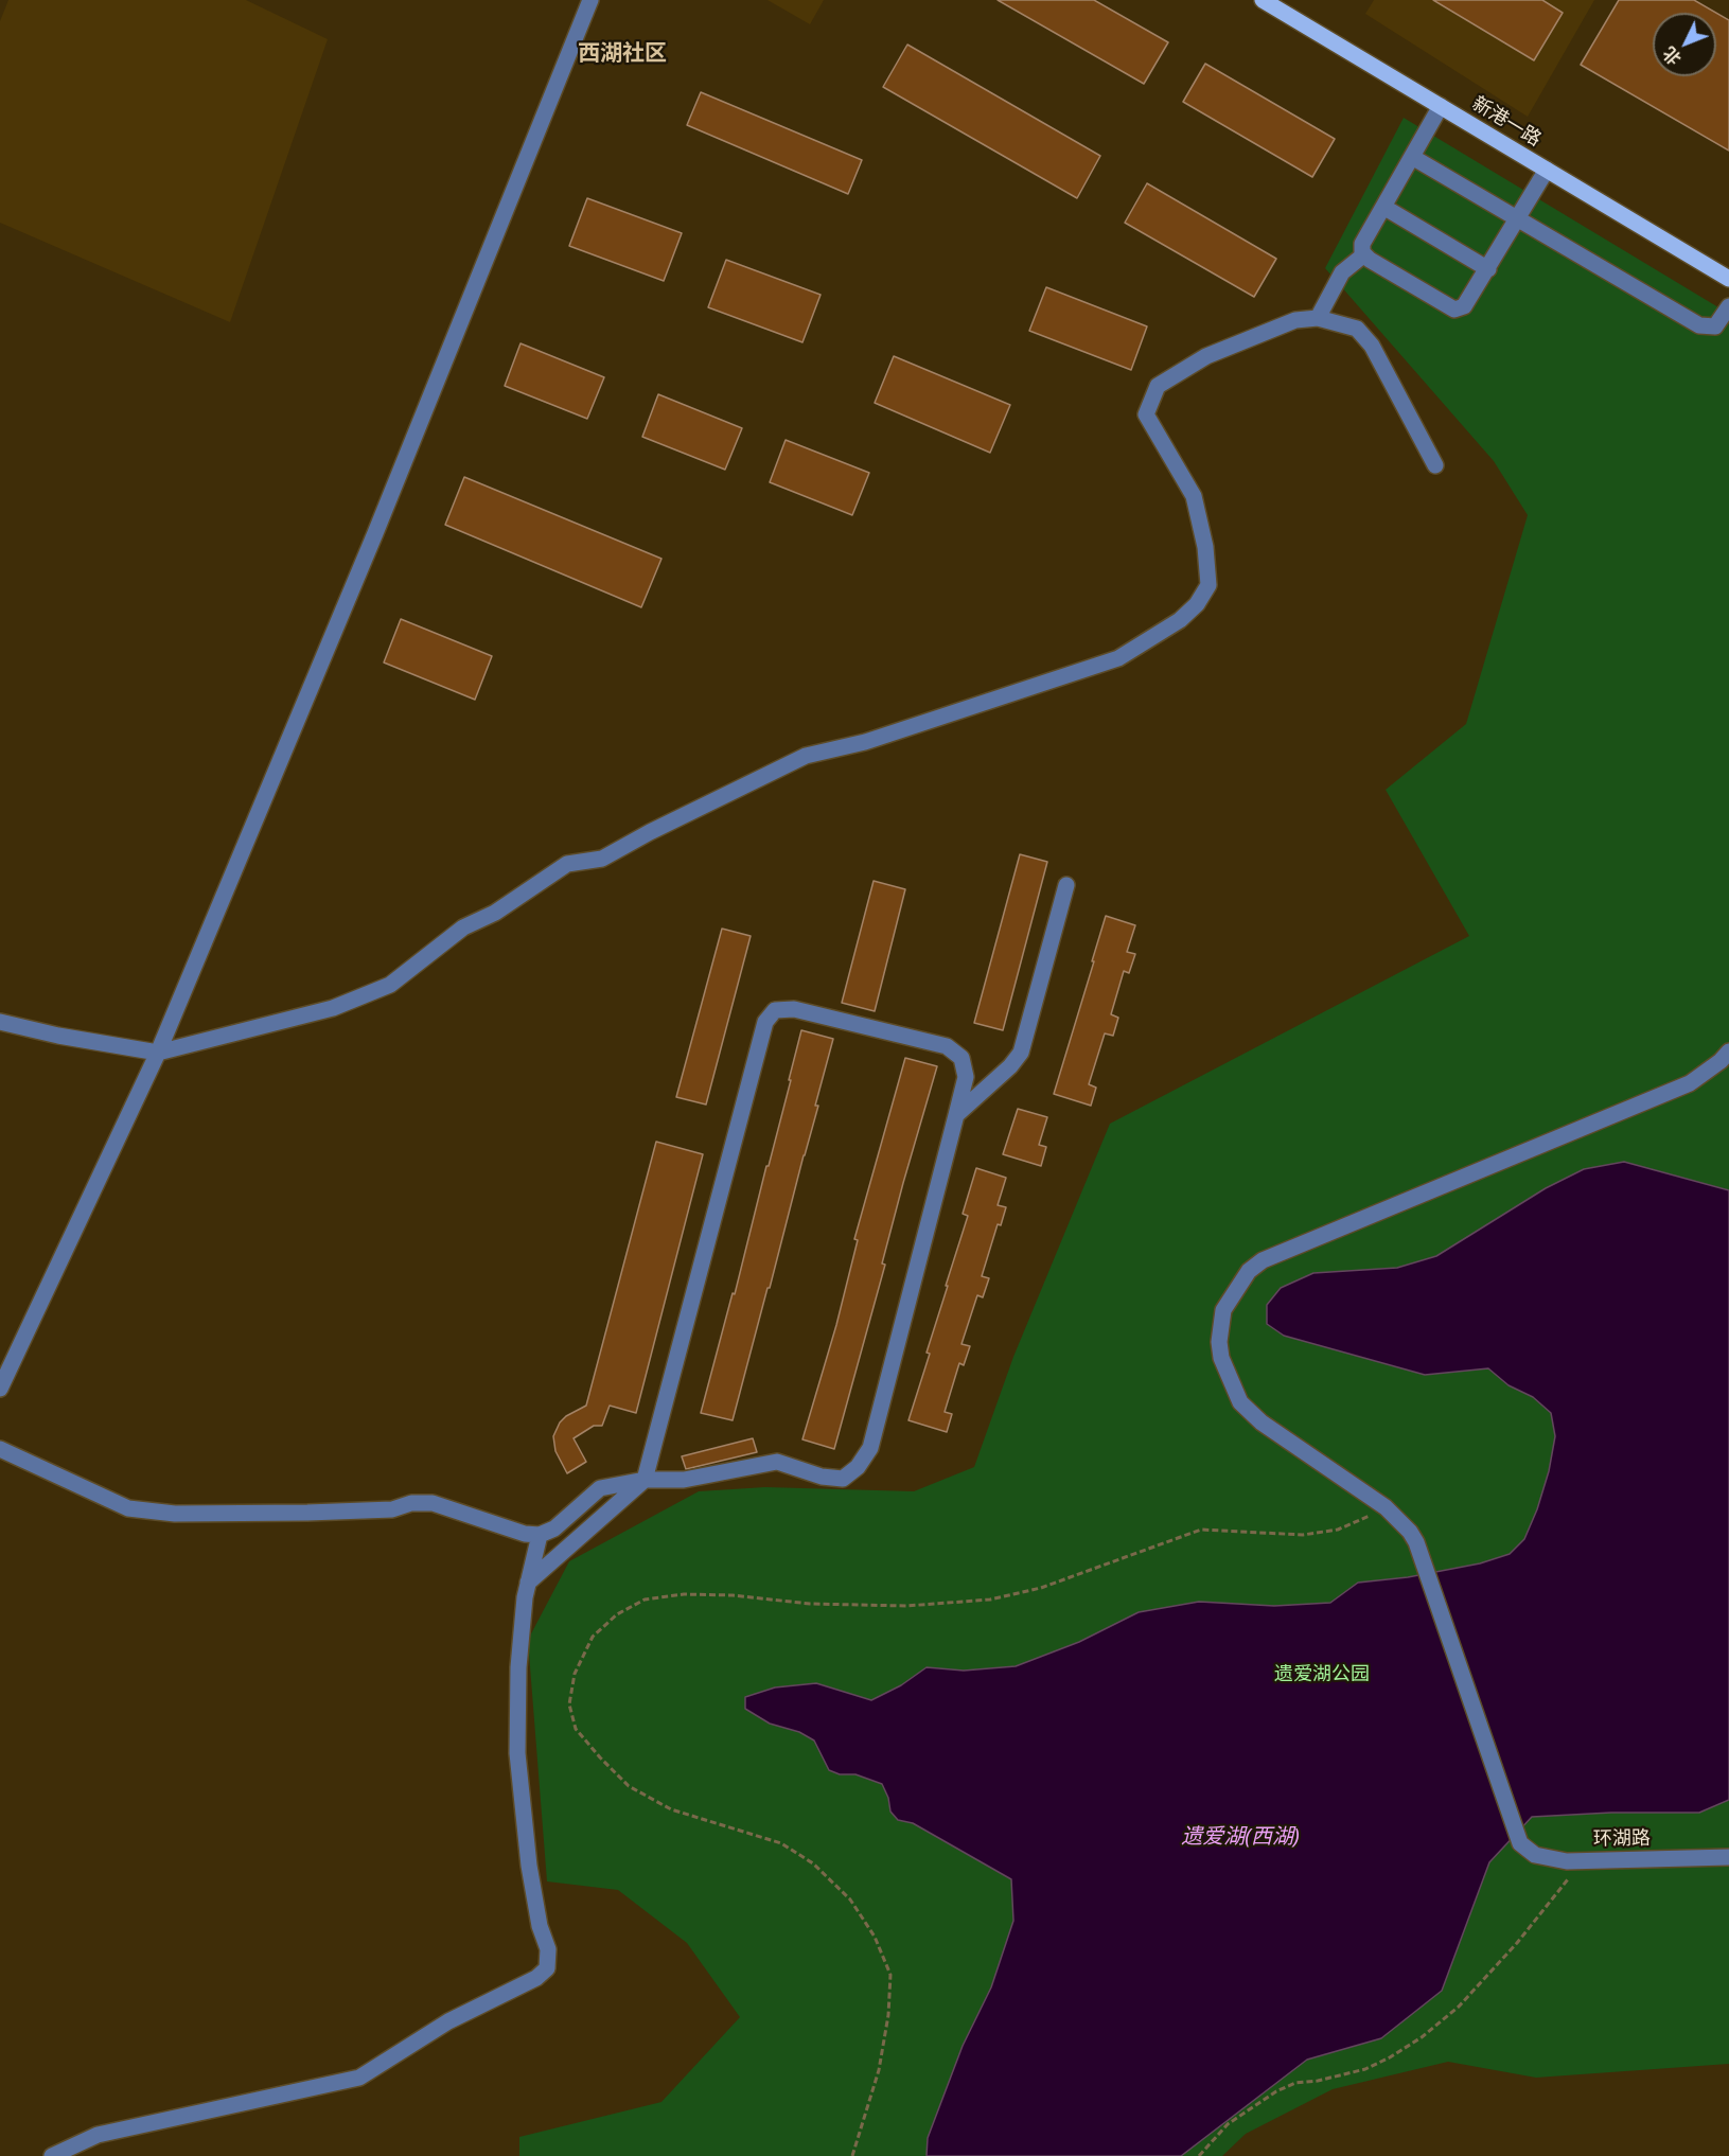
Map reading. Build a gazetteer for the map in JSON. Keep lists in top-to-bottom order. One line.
{"streets":{"main road":["新港一路"],"street":["环湖路"]},"districts":["西湖社区"],"water":["遗爱湖(西湖)"],"parks":["遗爱湖公园"],"north":"bottom left"}
